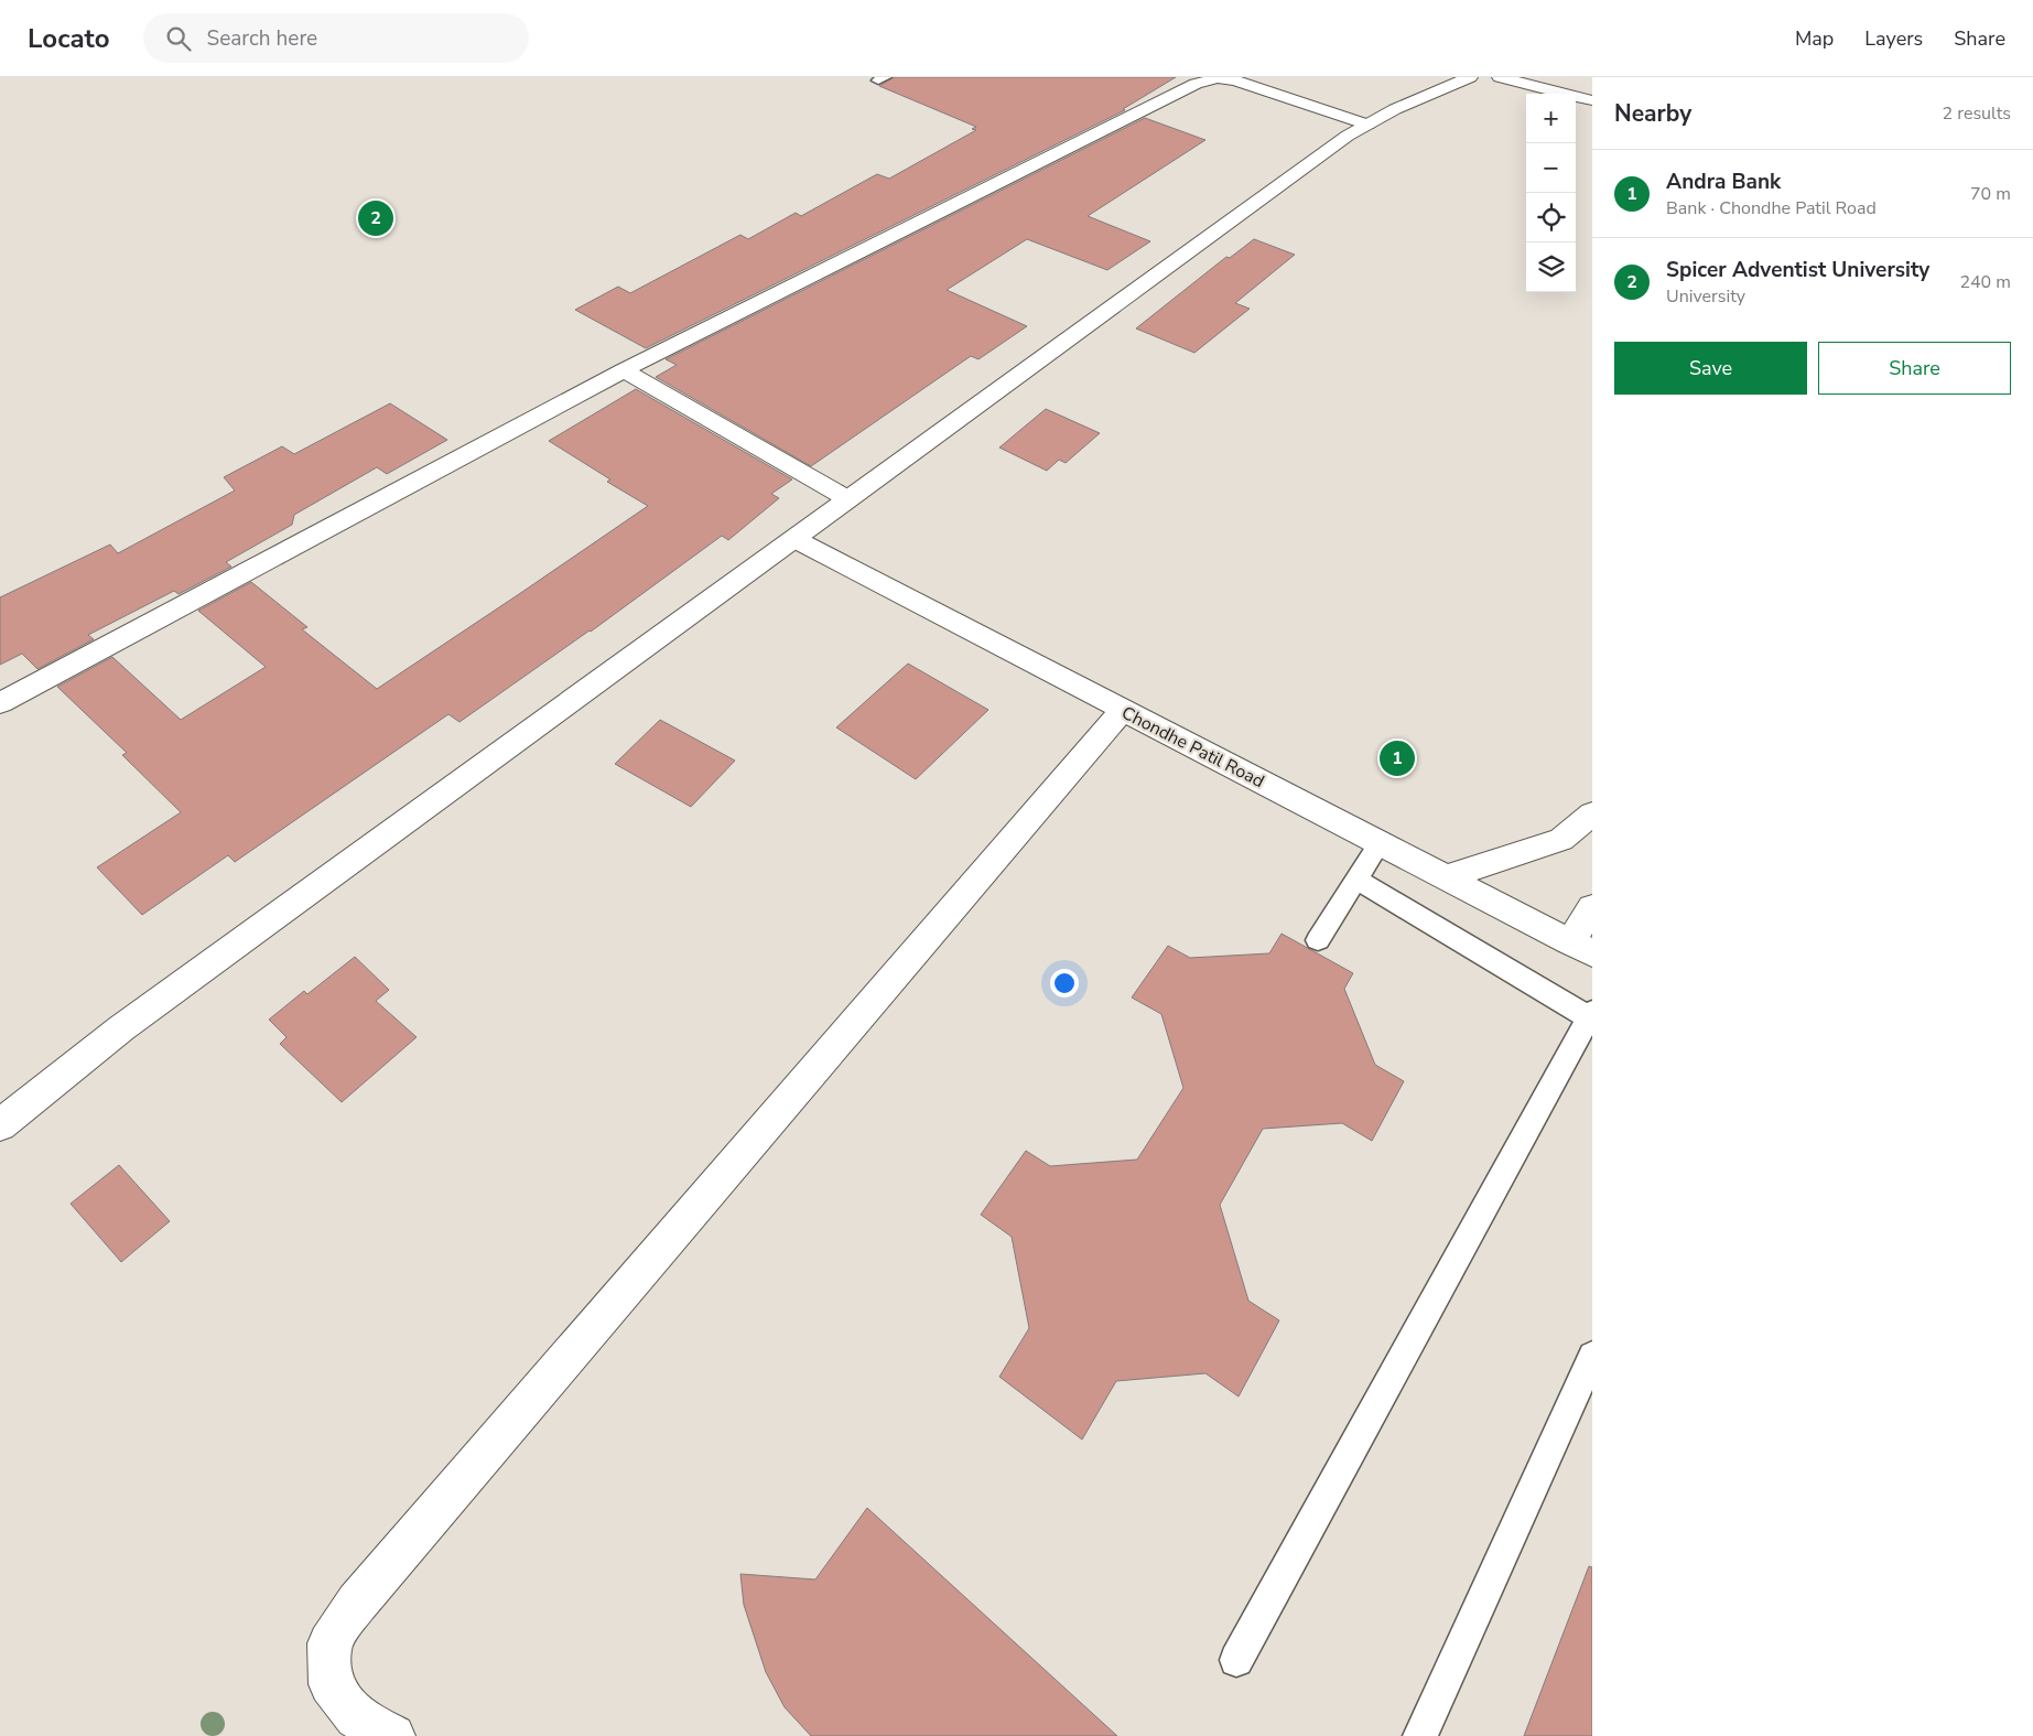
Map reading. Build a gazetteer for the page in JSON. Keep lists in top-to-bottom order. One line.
{"streets":{"street":["Chondhe Patil Road"]},"page":{"header":"Locato","search":"Search here","nav":["Map","Layers","Share"],"heading":["Nearby","2 results"],"map_buttons":["+","−"],"list":[{"mark":"1","name":"Andra Bank","note":"Bank · Chondhe Patil Road","value":"70 m"},{"mark":"2","name":"Spicer Adventist University","note":"University","value":"240 m"}],"pins":["2","1"],"buttons":["Save","Share"]}}
